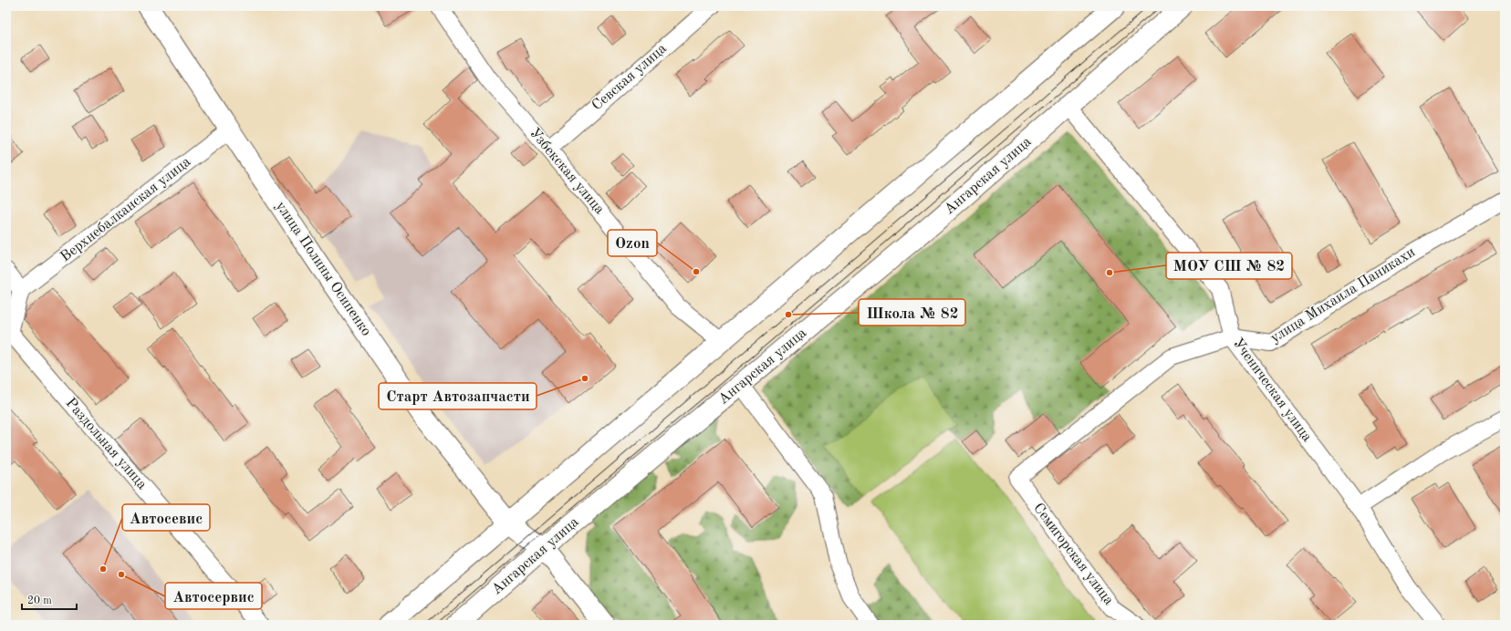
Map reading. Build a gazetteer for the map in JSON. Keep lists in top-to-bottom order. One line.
{"streets":{"main road":["Ангарская улица","улица Полины Осипенко"],"street":["Севская улица","Узбекская улица","Верхнебалканская улица","улица Михаила Паникахи","Ученическая улица","Раздольная улица","Семигорская улица"]},"crossings":[["Севская улица","Узбекская улица"],["Ангарская улица","улица Полины Осипенко"],["Ангарская улица","Ученическая улица"],["Верхнебалканская улица","улица Полины Осипенко"],["Верхнебалканская улица","Раздольная улица"],["улица Михаила Паникахи","Ученическая улица"],["улица Михаила Паникахи","Семигорская улица"]],"places":["Ozon","МОУ СШ № 82","Школа № 82","Старт Автозапчасти","Автосевис","Автосервис"],"scale_bar":"20 m"}
